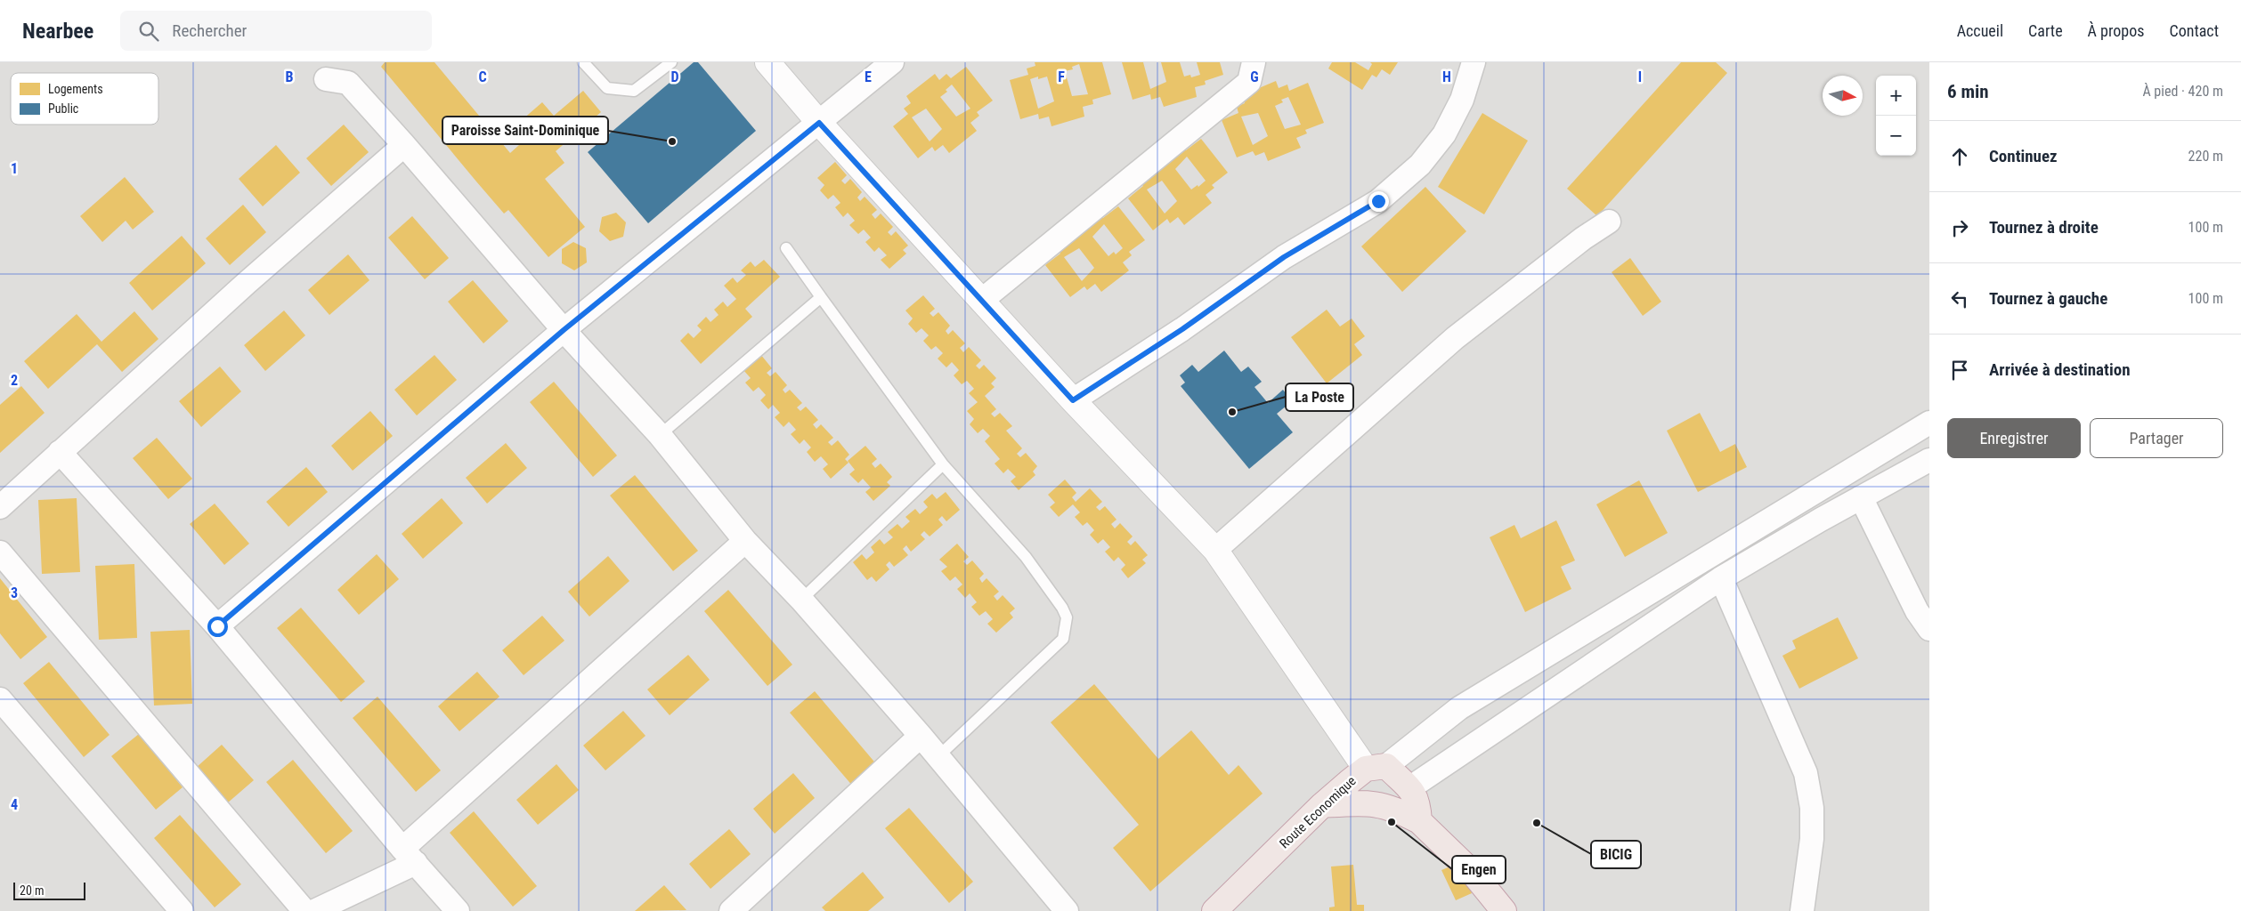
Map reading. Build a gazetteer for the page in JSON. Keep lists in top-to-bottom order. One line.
{"streets":{"highway":["Route Economique"]},"places":["Paroisse Saint-Dominique","La Poste","Engen","BICIG"],"legend":["Logements","Public"],"scale_bar":"20 m","north":"right","page":{"header":"Nearbee","search":"Rechercher","nav":["Accueil","Carte","À propos","Contact"],"heading":["6 min","À pied · 420 m"],"map_buttons":["+","−"],"list":[["Continuez","220 m"],["Tournez à droite","100 m"],["Tournez à gauche","100 m"],"Arrivée à destination"],"buttons":["Enregistrer","Partager"],"scale":"20 m"},"grid":{"columns":["B","C","D","E","F","G","H","I"],"rows":["1","2","3","4"]}}
